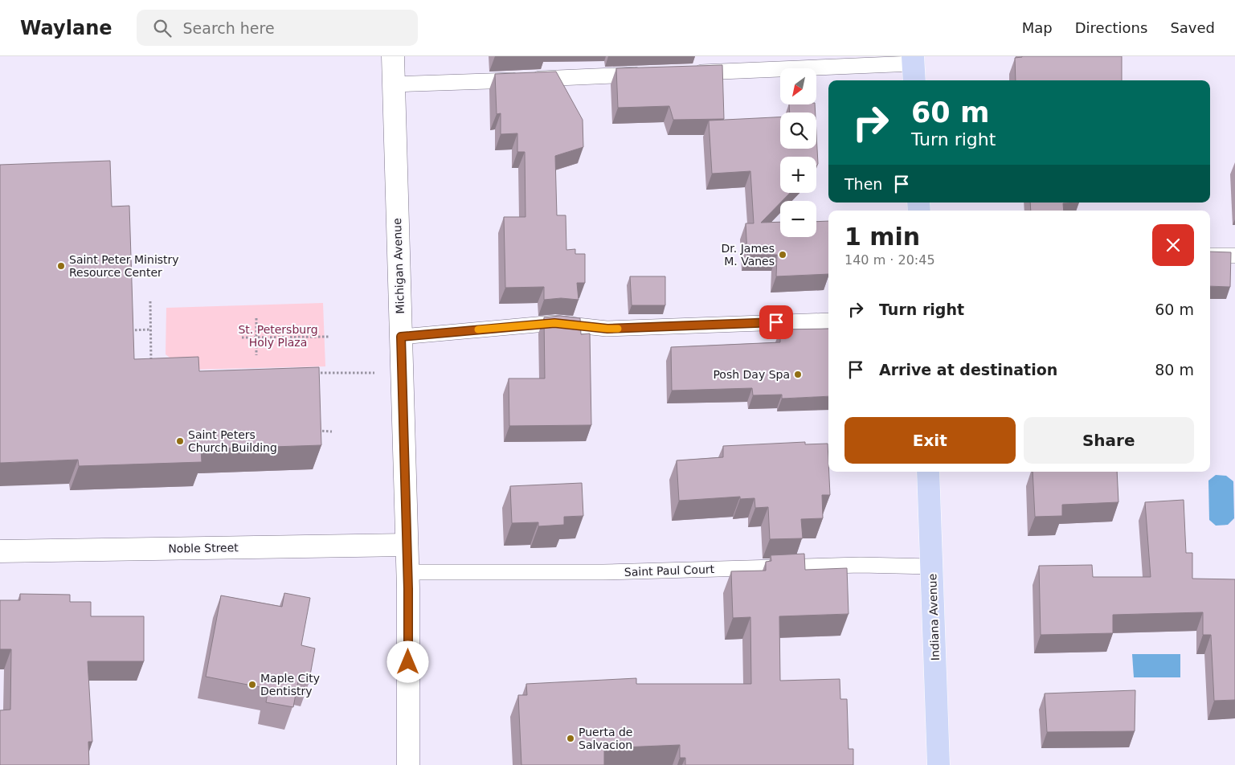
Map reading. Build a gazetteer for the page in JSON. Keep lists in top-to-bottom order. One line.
{"streets":{"main road":["Indiana Avenue"],"street":["Michigan Avenue","Noble Street"],"lane":["Saint Paul Court"]},"crossings":[["Michigan Avenue","Noble Street"],["Michigan Avenue","Saint Paul Court"],["Saint Paul Court","Indiana Avenue"]],"parks":["St. Petersburg Holy Plaza"],"places":["Dr. James M. Vanes","Saint Peter Ministry Resource Center","Posh Day Spa","Saint Peters Church Building","Maple City Dentistry","Puerta de Salvacion"],"north":"bottom left","page":{"header":"Waylane","search":"Search here","nav":["Map","Directions","Saved"],"map_buttons":["+","−"],"turn":["60 m","Turn right"],"then":"Then","heading":["1 min","140 m · 20:45"],"list":[{"name":"Turn right","value":"60 m"},{"name":"Arrive at destination","value":"80 m"}],"buttons":["Exit","Share"]}}
